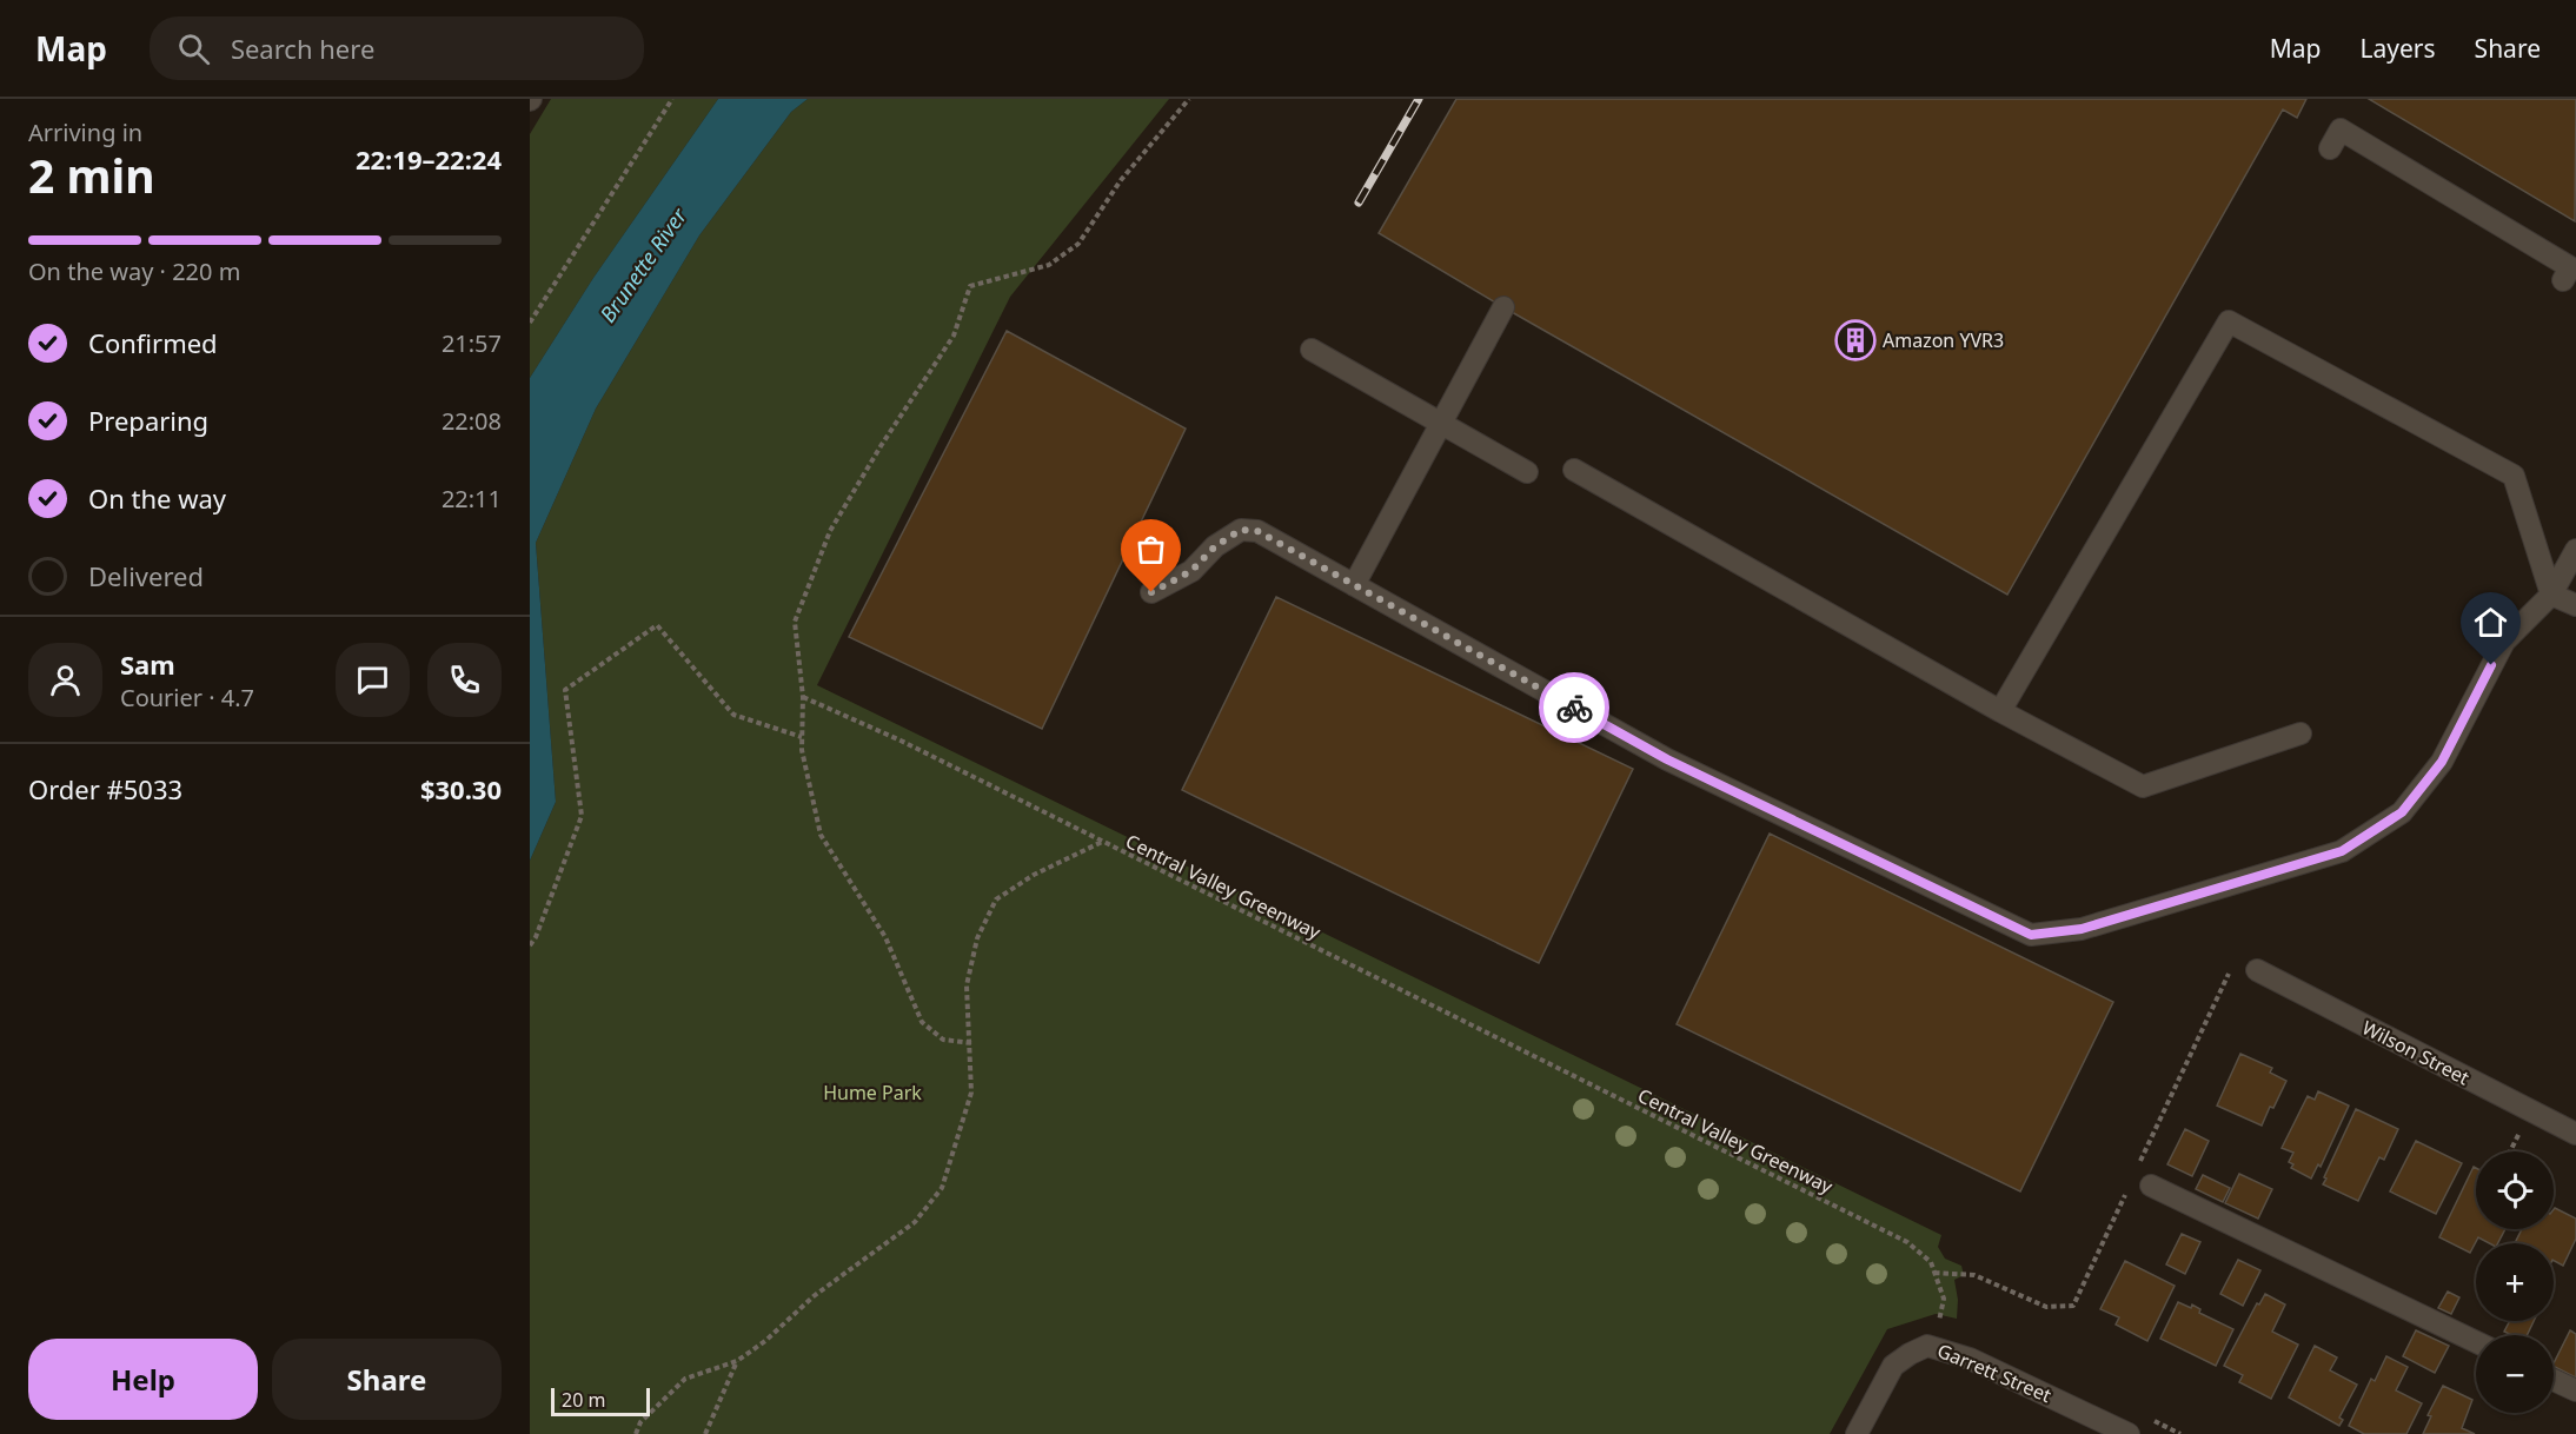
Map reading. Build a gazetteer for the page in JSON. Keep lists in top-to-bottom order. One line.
{"streets":{"street":["Wilson Street","Garrett Street"],"path":["Central Valley Greenway"]},"water":["Brunette River"],"parks":["Hume Park"],"places":{"building":["Amazon YVR3"]},"scale_bar":"20 m","page":{"header":"Map","search":"Search here","nav":["Map","Layers","Share"],"heading":["2 min","Arriving in","22:19–22:24"],"panel":["Sam","Courier · 4.7","Order #5033","$30.30"],"bar":"On the way · 220 m","list":[["Confirmed","21:57"],["Preparing","22:08"],["On the way","22:11"],"Delivered"],"map_buttons":["+","−"],"buttons":["Help","Share"],"scale":"20 m"}}
